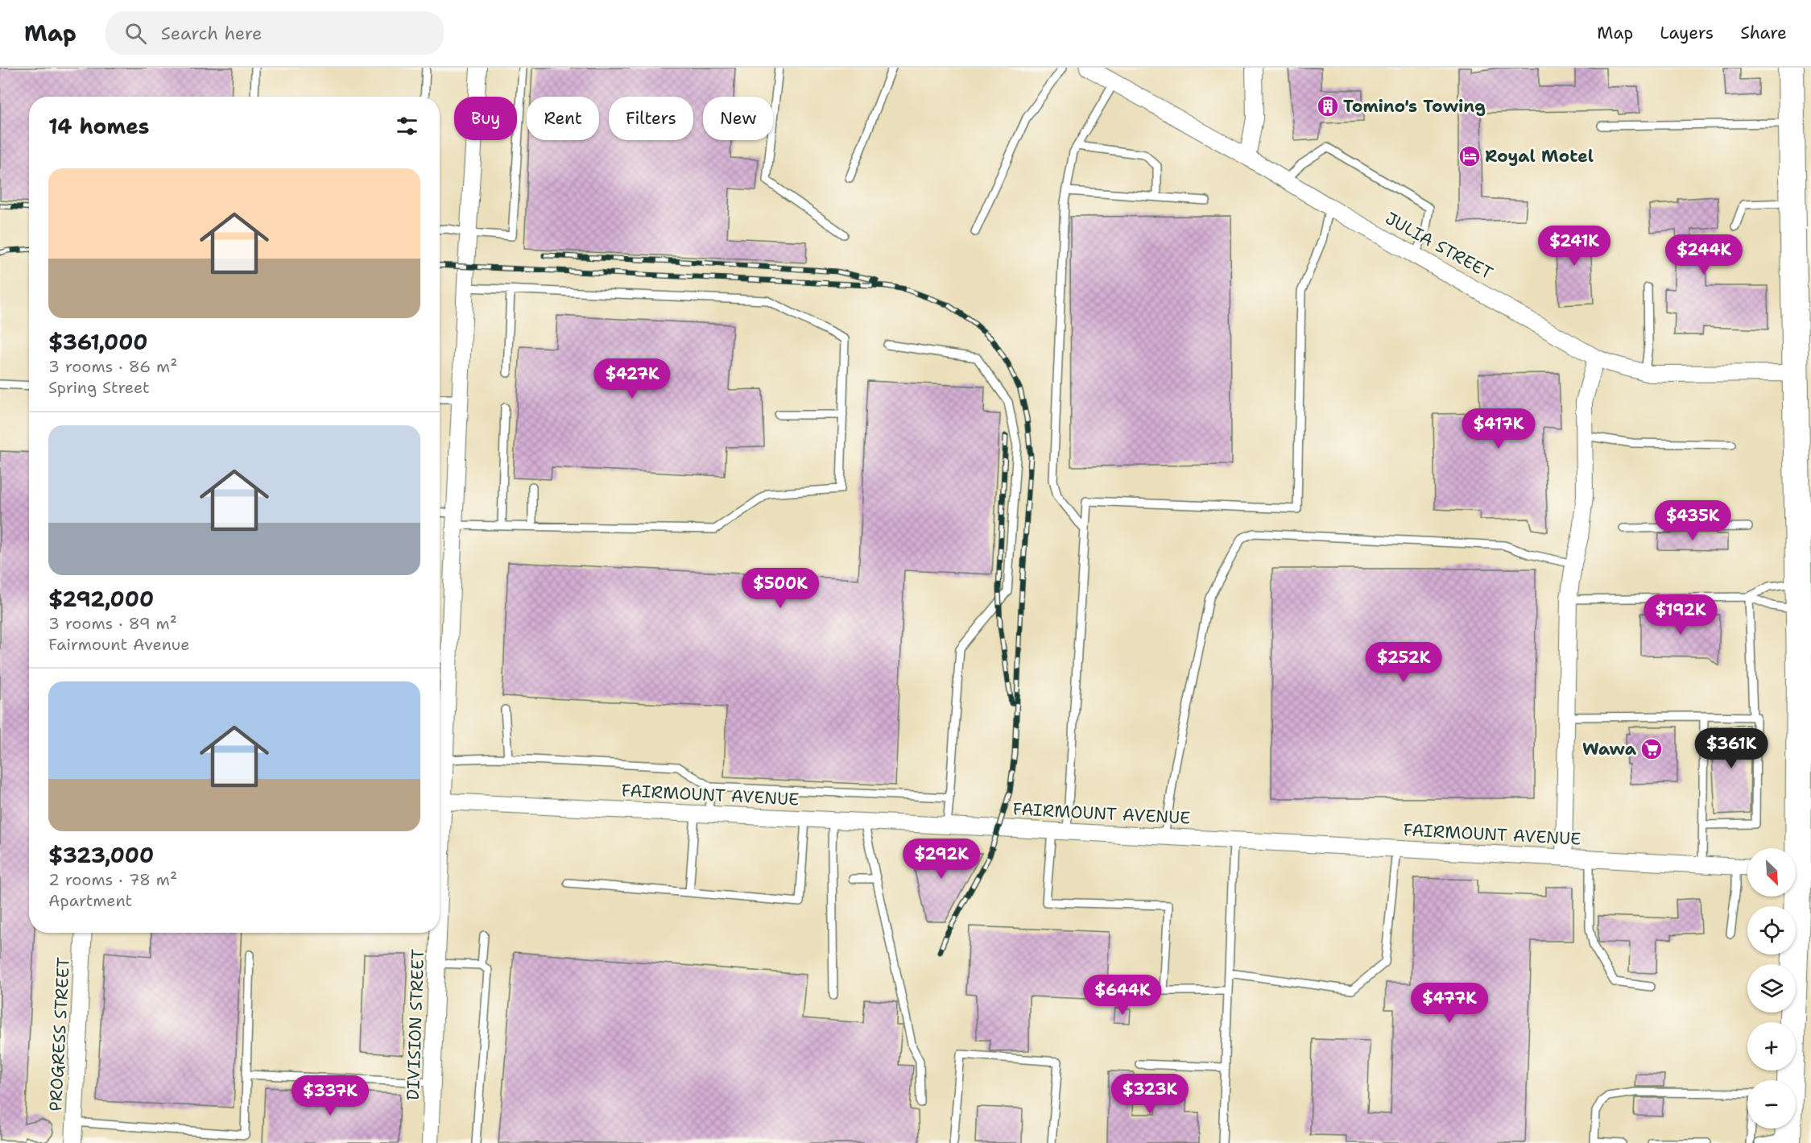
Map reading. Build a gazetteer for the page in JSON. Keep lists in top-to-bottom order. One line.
{"streets":{"street":["JULIA STREET","FAIRMOUNT AVENUE","DIVISION STREET","PROGRESS STREET"]},"crossings":[["FAIRMOUNT AVENUE","DIVISION STREET"]],"places":{"building":["Tomino's Towing"],"hotel":["Royal Motel"],"supermarket":["Wawa"]},"north":"bottom right","page":{"header":"Map","search":"Search here","nav":["Map","Layers","Share"],"chip":["Buy","Rent","Filters","New"],"heading":"14 homes","list":[{"name":"$361,000","note":"3 rooms · 86 m² · Spring Street"},{"name":"$292,000","note":"3 rooms · 89 m² · Fairmount Avenue"},{"name":"$323,000","note":"2 rooms · 78 m² · Apartment"}],"price":["$241K","$244K","$427K","$417K","$435K","$500K","$192K","$252K","$361K","$292K","$644K","$477K","$323K","$337K"],"map_buttons":["+","−"]}}
